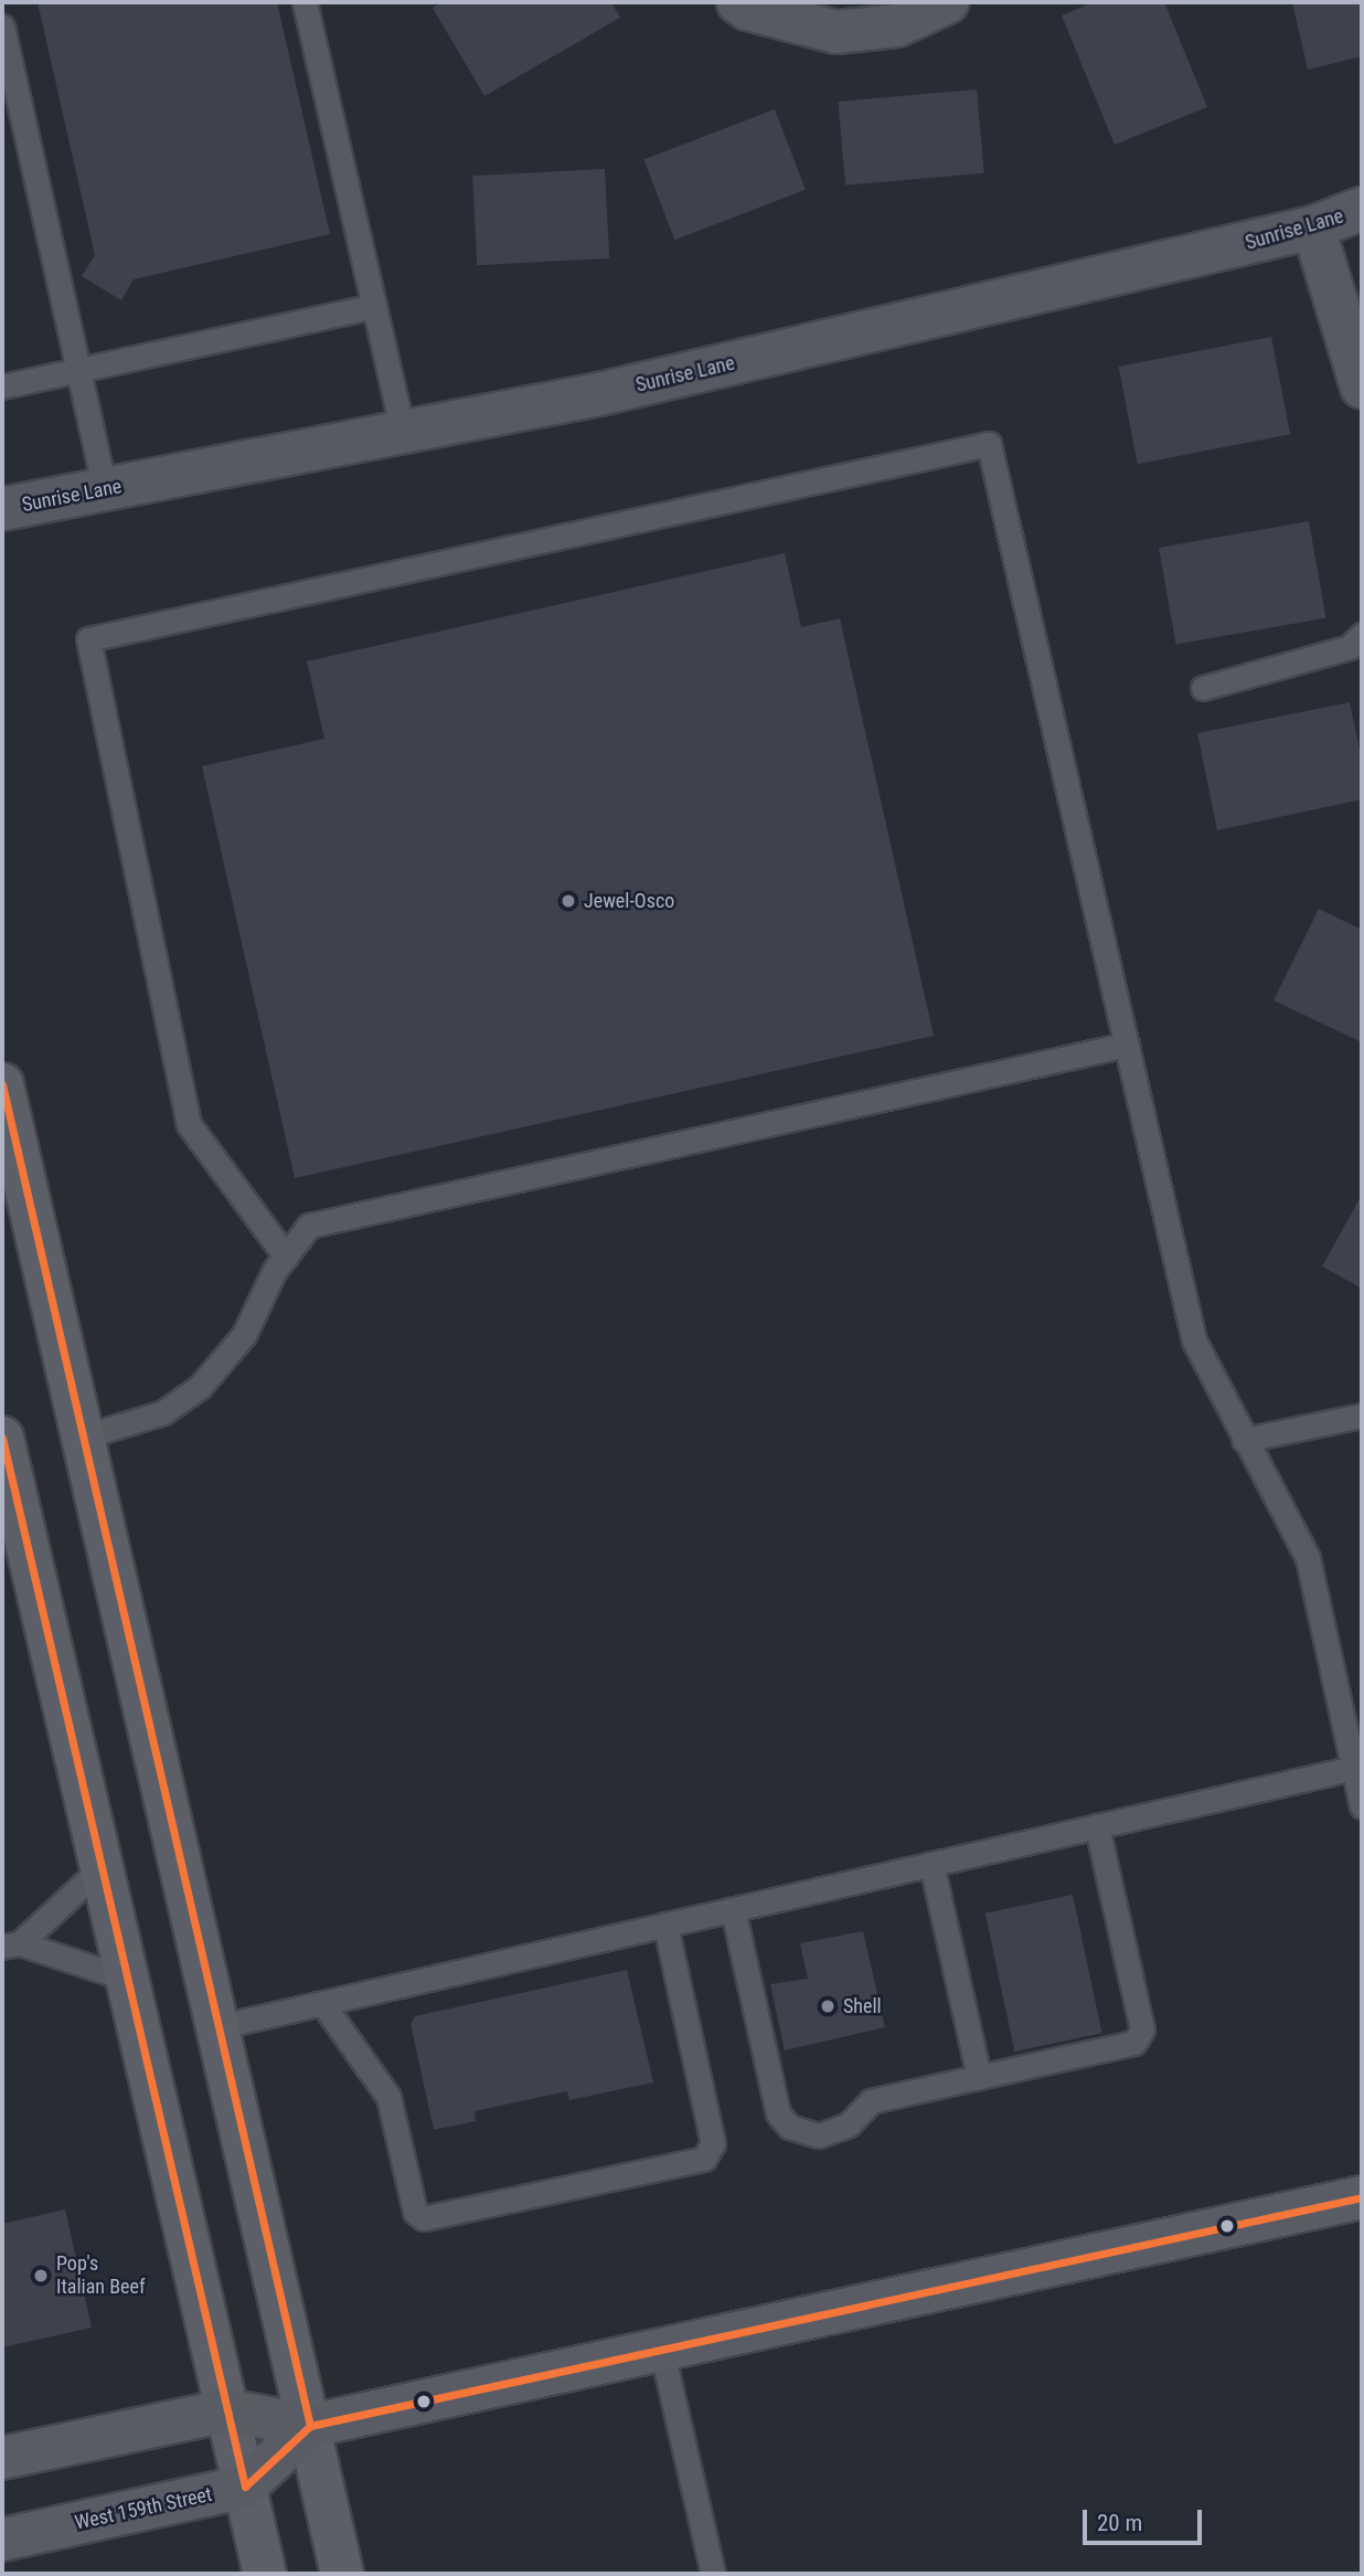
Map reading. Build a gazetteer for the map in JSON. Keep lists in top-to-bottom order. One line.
{"streets":{"main road":["West 159th Street"],"street":["Sunrise Lane"]},"places":["Jewel-Osco","Shell","Pop's Italian Beef"],"scale_bar":"20 m"}
